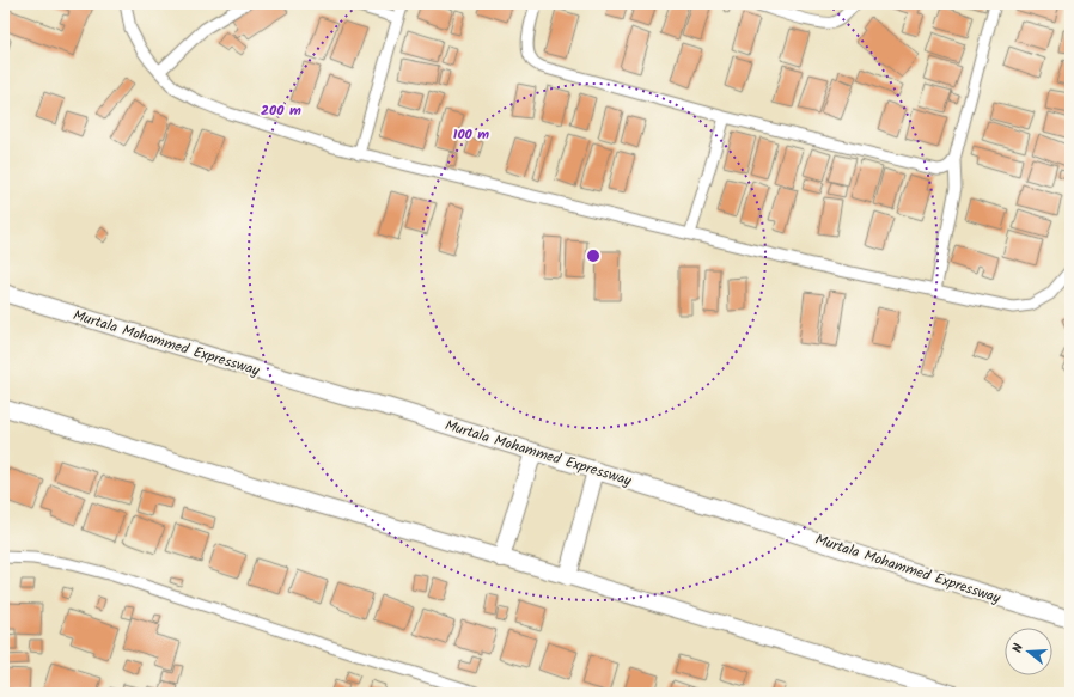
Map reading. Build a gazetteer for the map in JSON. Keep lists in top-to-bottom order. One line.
{"streets":{"main road":["Murtala Mohammed Expressway"]},"north":"left","rings":["200 m","100 m"]}
